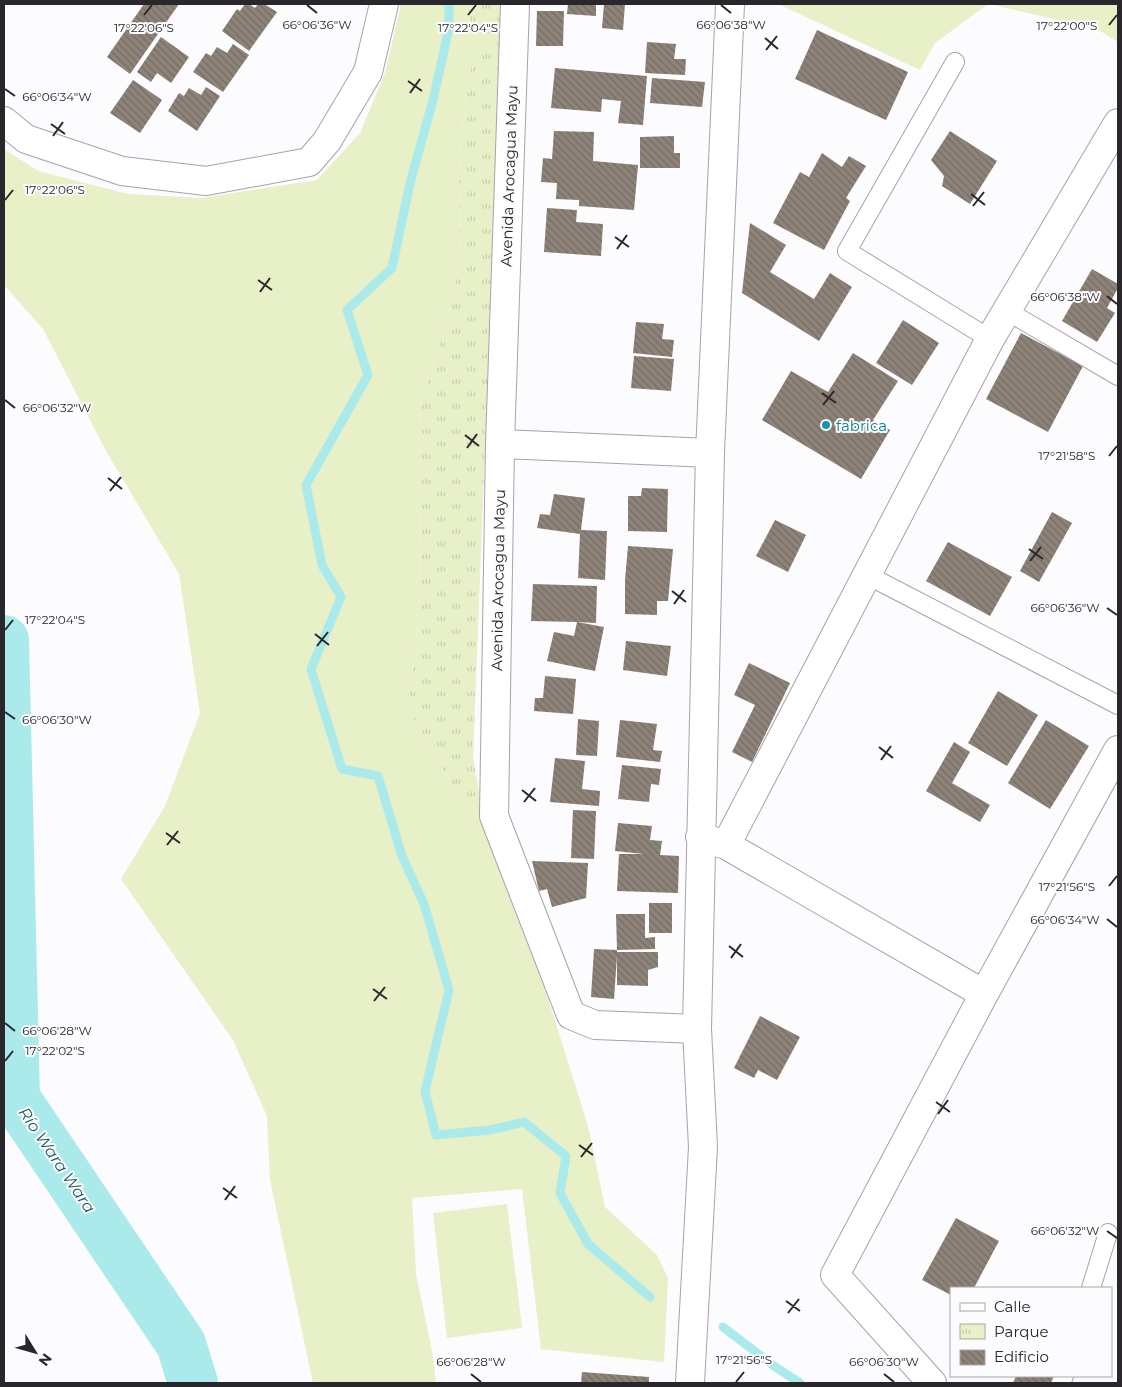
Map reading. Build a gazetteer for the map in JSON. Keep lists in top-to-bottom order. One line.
{"streets":{"street":["Avenida Arocagua Mayu"]},"water":["Río Wara Wara"],"places":["fabrica"],"legend":["Calle","Parque","Edificio"],"north":"bottom right","coordinates":["66°06'36\"W","66°06'38\"W","17°22'00\"S","17°22'06\"S","17°22'04\"S","66°06'34\"W","66°06'32\"W","17°21'58\"S","66°06'30\"W","17°21'56\"S","66°06'28\"W","17°22'02\"S"]}
